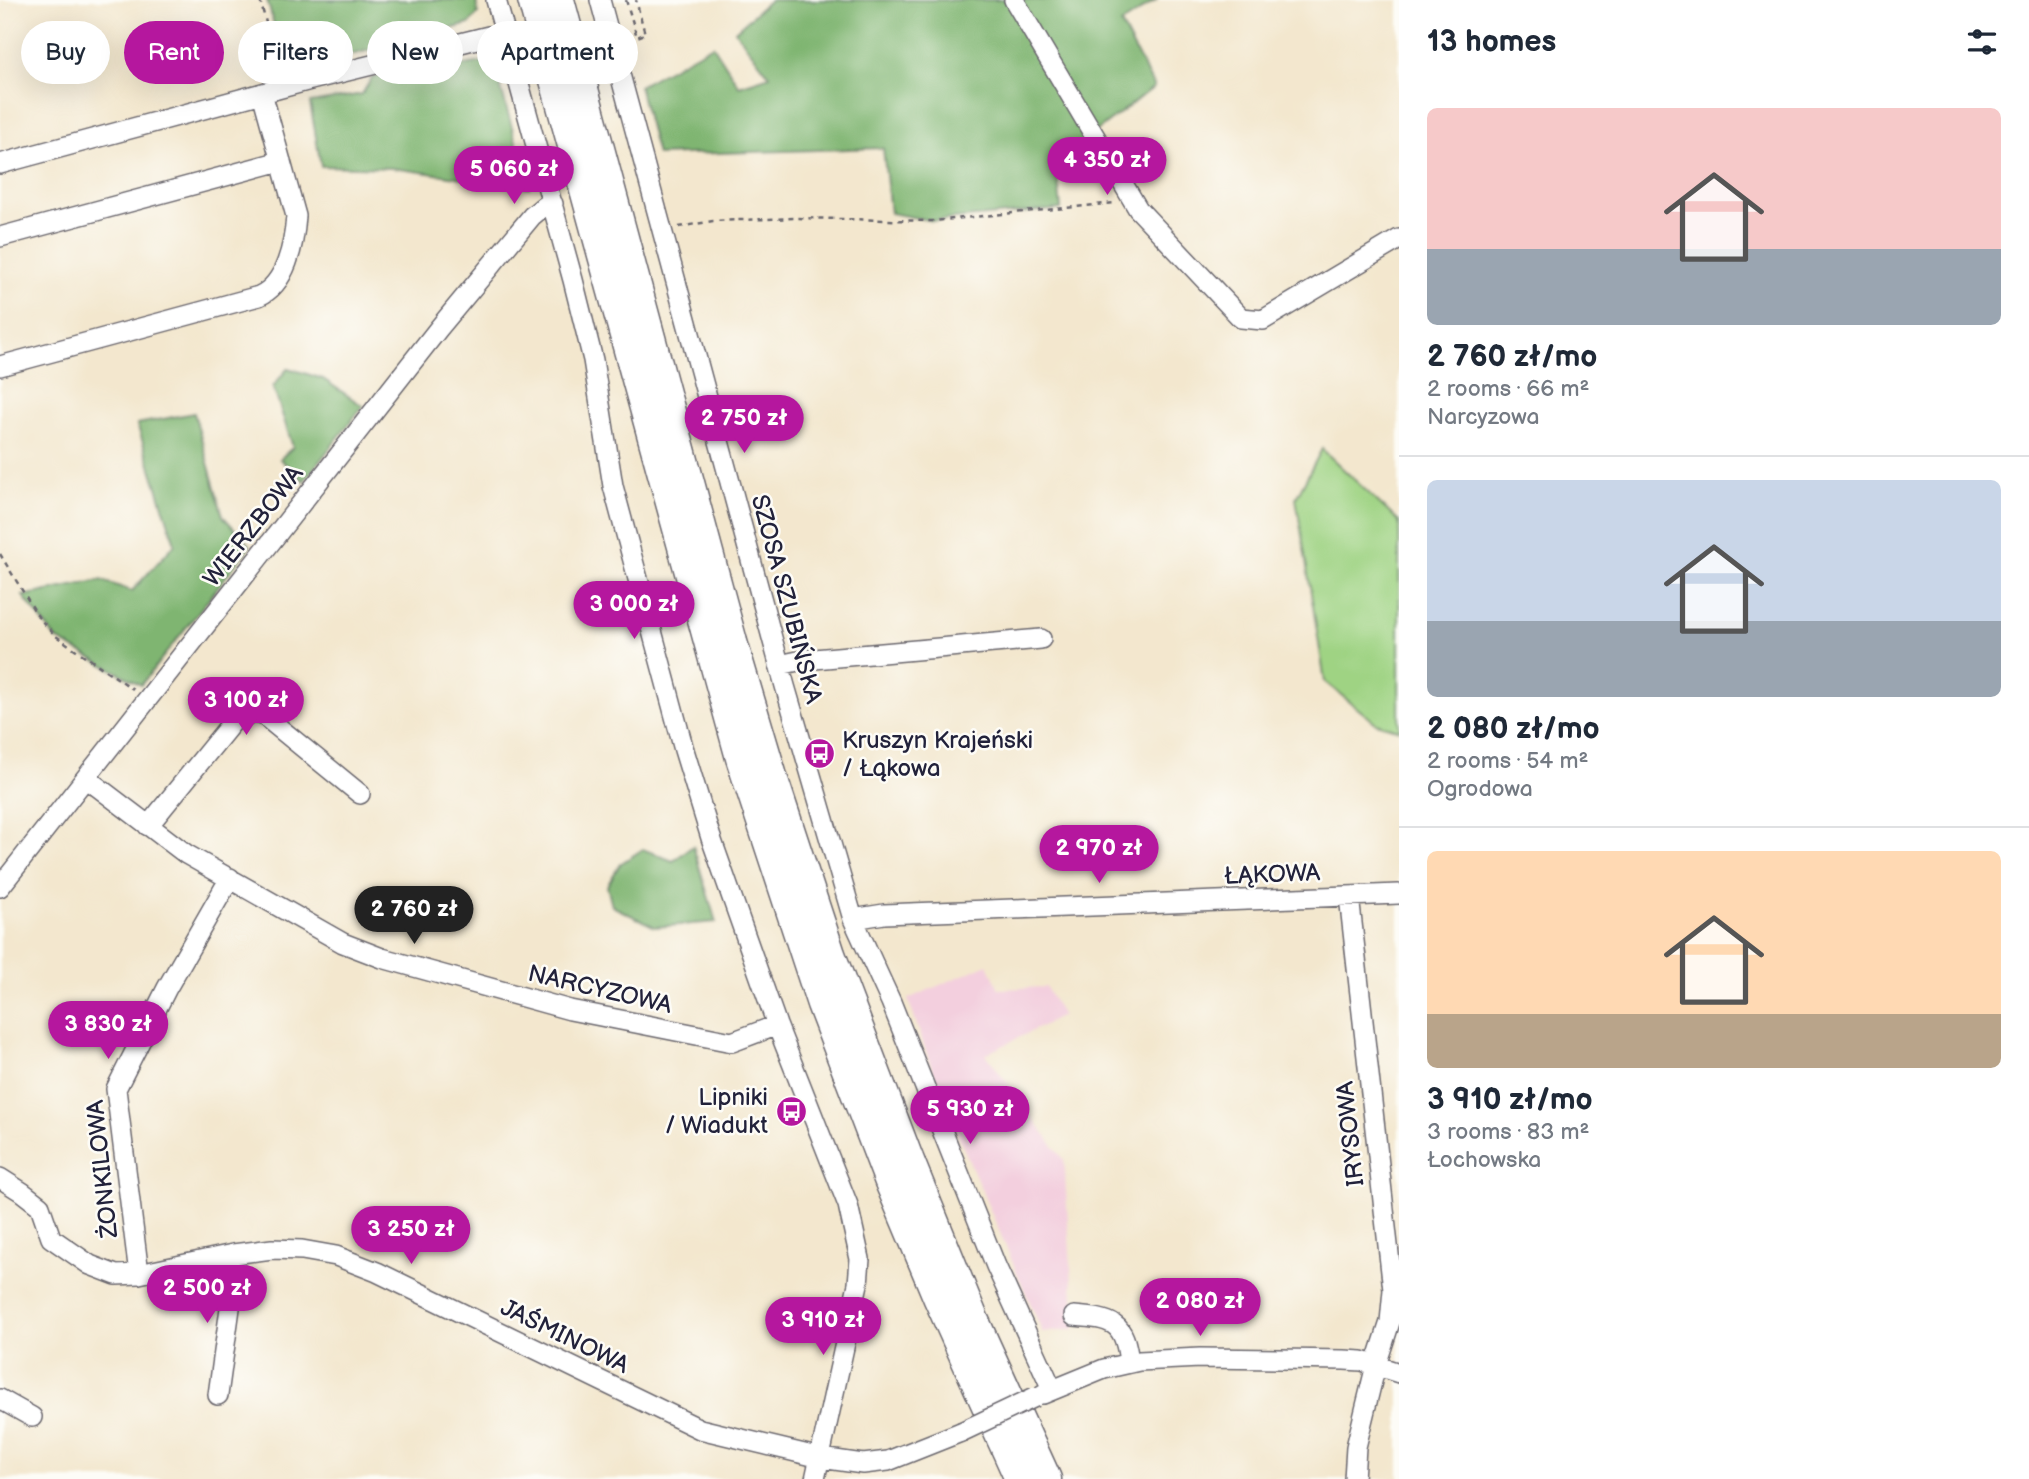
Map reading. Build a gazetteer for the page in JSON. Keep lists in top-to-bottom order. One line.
{"streets":{"street":["WIERZBOWA","SZOSA SZUBIŃSKA","ŁĄKOWA","NARCYZOWA","IRYSOWA","ŻONKILOWA","JAŚMINOWA"]},"crossings":[["WIERZBOWA","NARCYZOWA"],["SZOSA SZUBIŃSKA","ŁĄKOWA"],["SZOSA SZUBIŃSKA","JAŚMINOWA"],["ŁĄKOWA","IRYSOWA"],["NARCYZOWA","ŻONKILOWA"],["IRYSOWA","JAŚMINOWA"],["ŻONKILOWA","JAŚMINOWA"]],"places":{"bus stop":["Kruszyn Krajeński / Łąkowa","Lipniki / Wiadukt"]},"page":{"heading":"13 homes","chip":["Buy","Rent","Filters","New","Apartment"],"list":[{"name":"2 760 zł/mo","note":"2 rooms · 66 m² · Narcyzowa"},{"name":"2 080 zł/mo","note":"2 rooms · 54 m² · Ogrodowa"},{"name":"3 910 zł/mo","note":"3 rooms · 83 m² · Łochowska"}],"price":["4 350 zł","5 060 zł","2 750 zł","3 000 zł","3 100 zł","2 970 zł","2 760 zł","3 830 zł","5 930 zł","3 250 zł","2 500 zł","2 080 zł","3 910 zł"]}}
